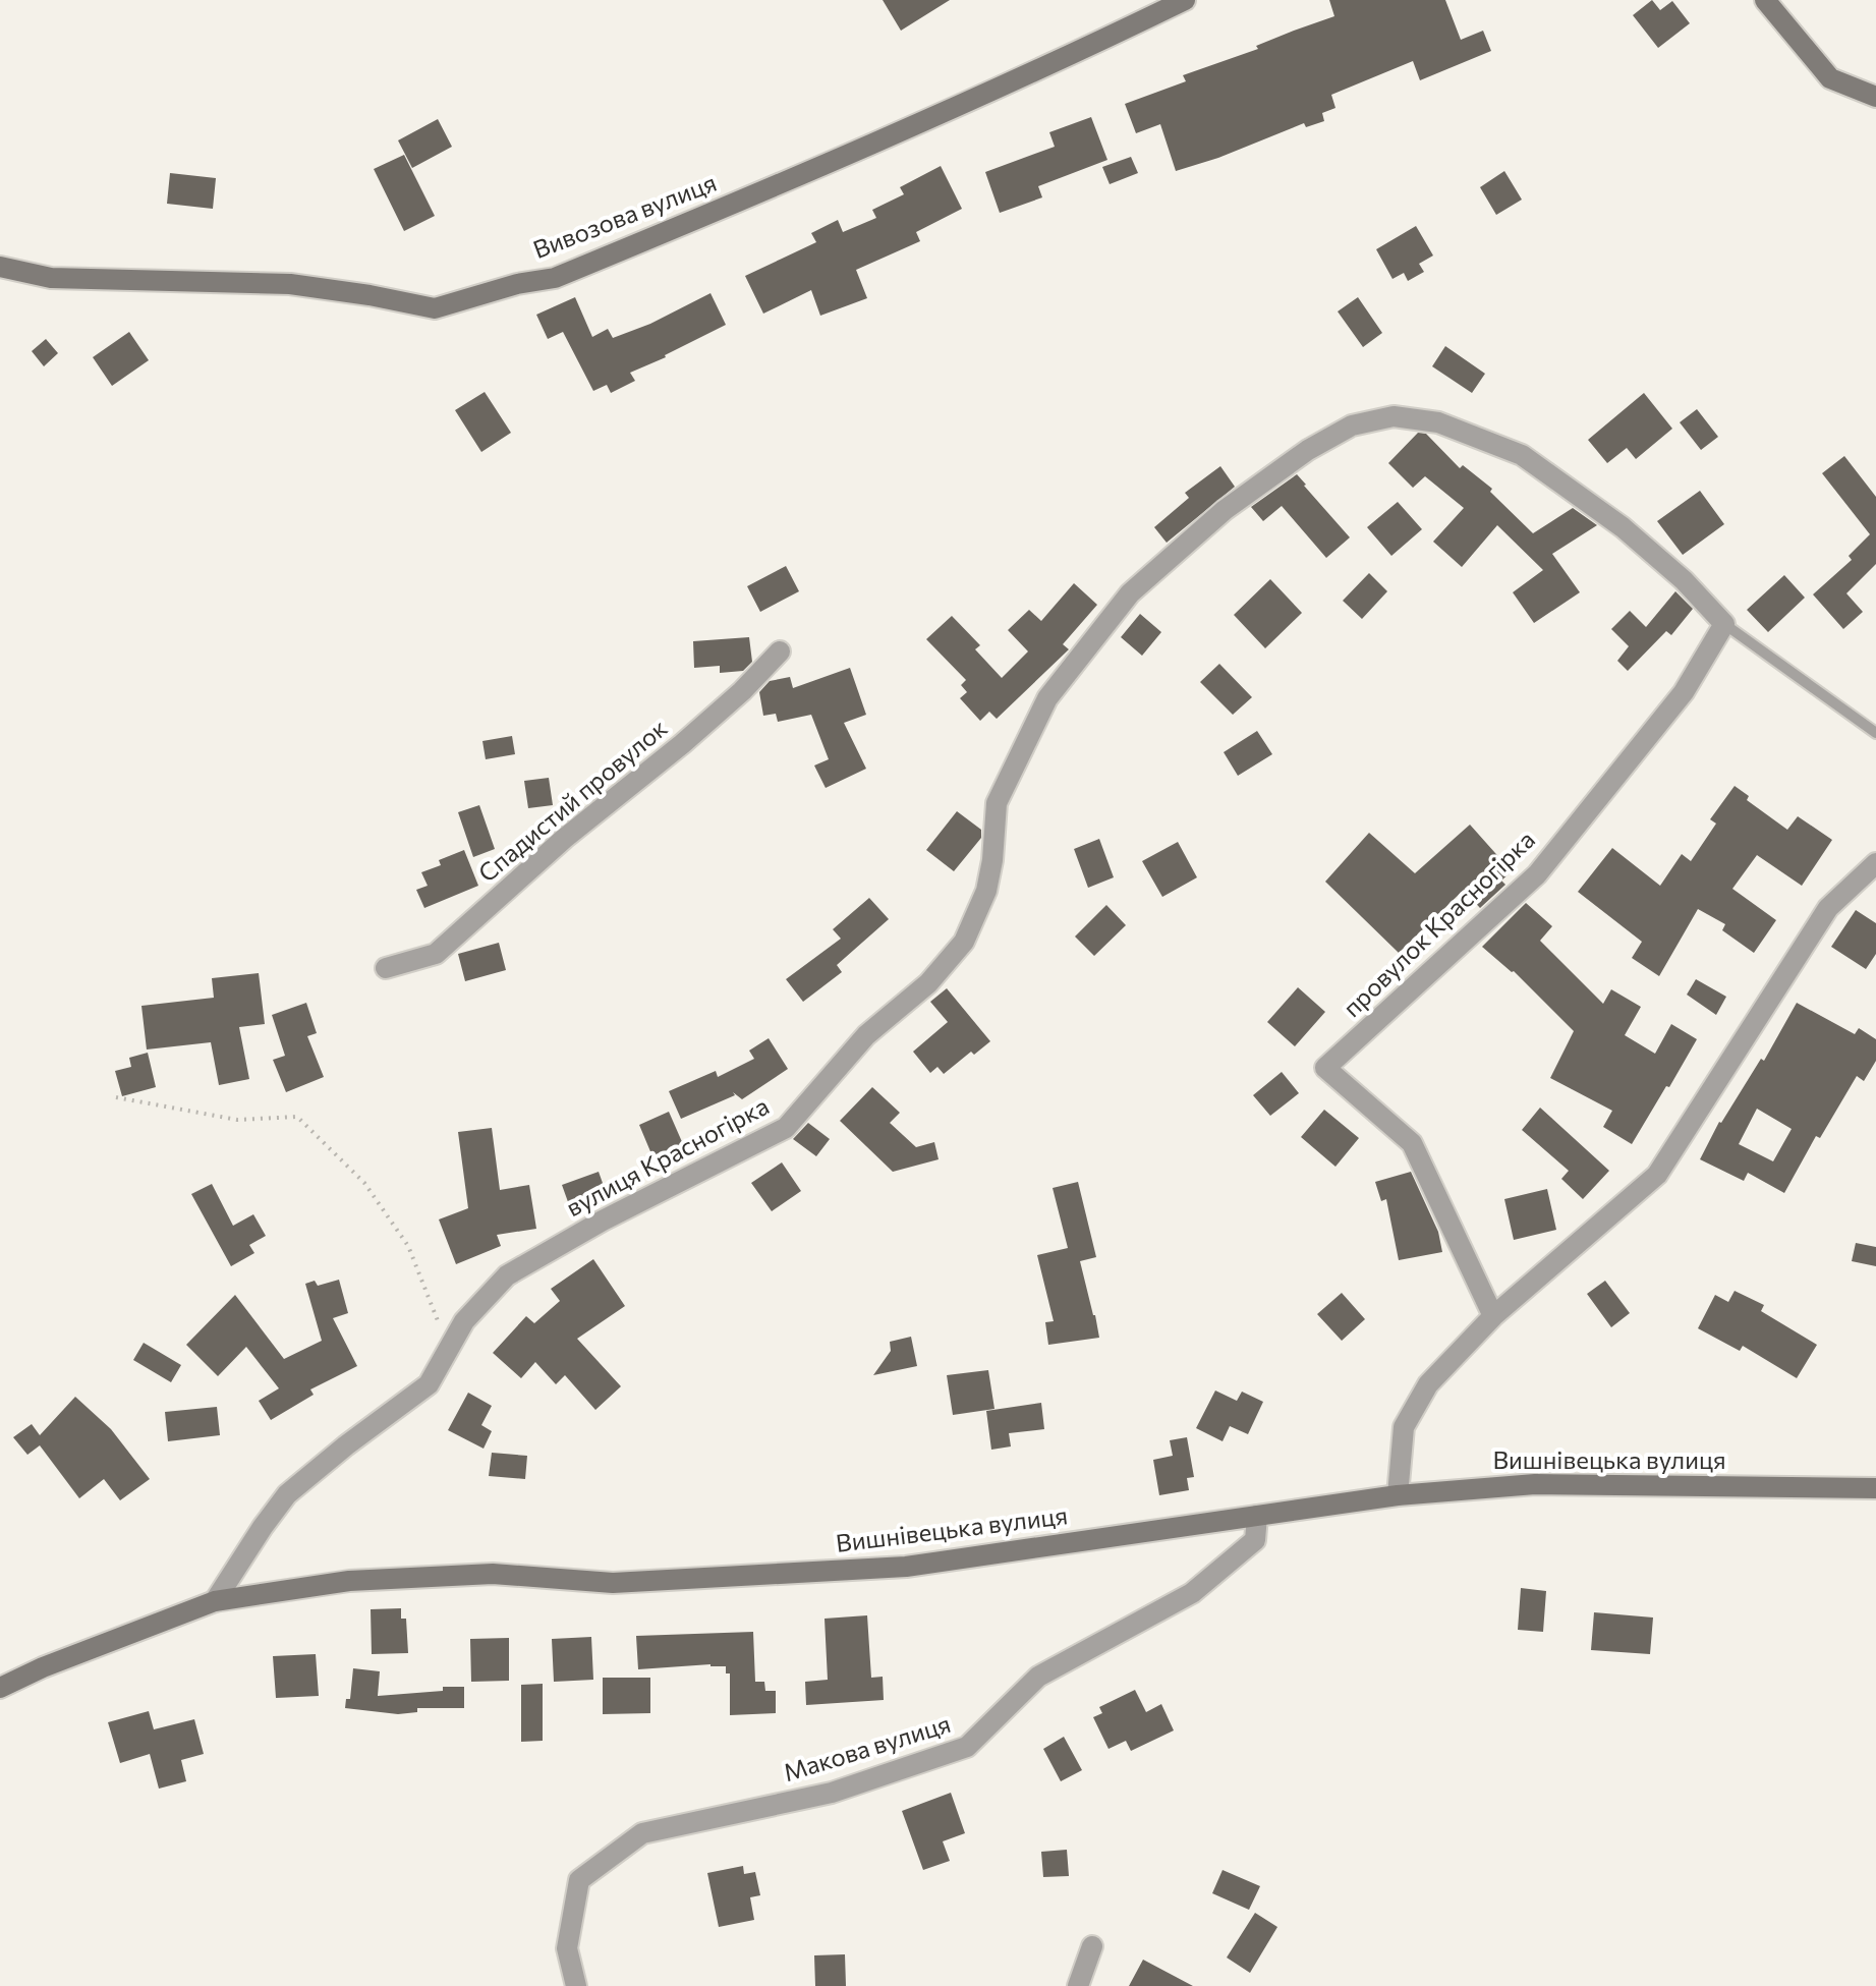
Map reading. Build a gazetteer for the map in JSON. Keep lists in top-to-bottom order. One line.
{"streets":{"main road":["Вивозова вулиця","Вишнівецька вулиця"],"street":["Спадистий провулок","провулок Красногірка","вулиця Красногірка","Макова вулиця"]},"crossings":[["провулок Красногірка","вулиця Красногірка"],["вулиця Красногірка","Вишнівецька вулиця"],["Вишнівецька вулиця","Макова вулиця"]]}
